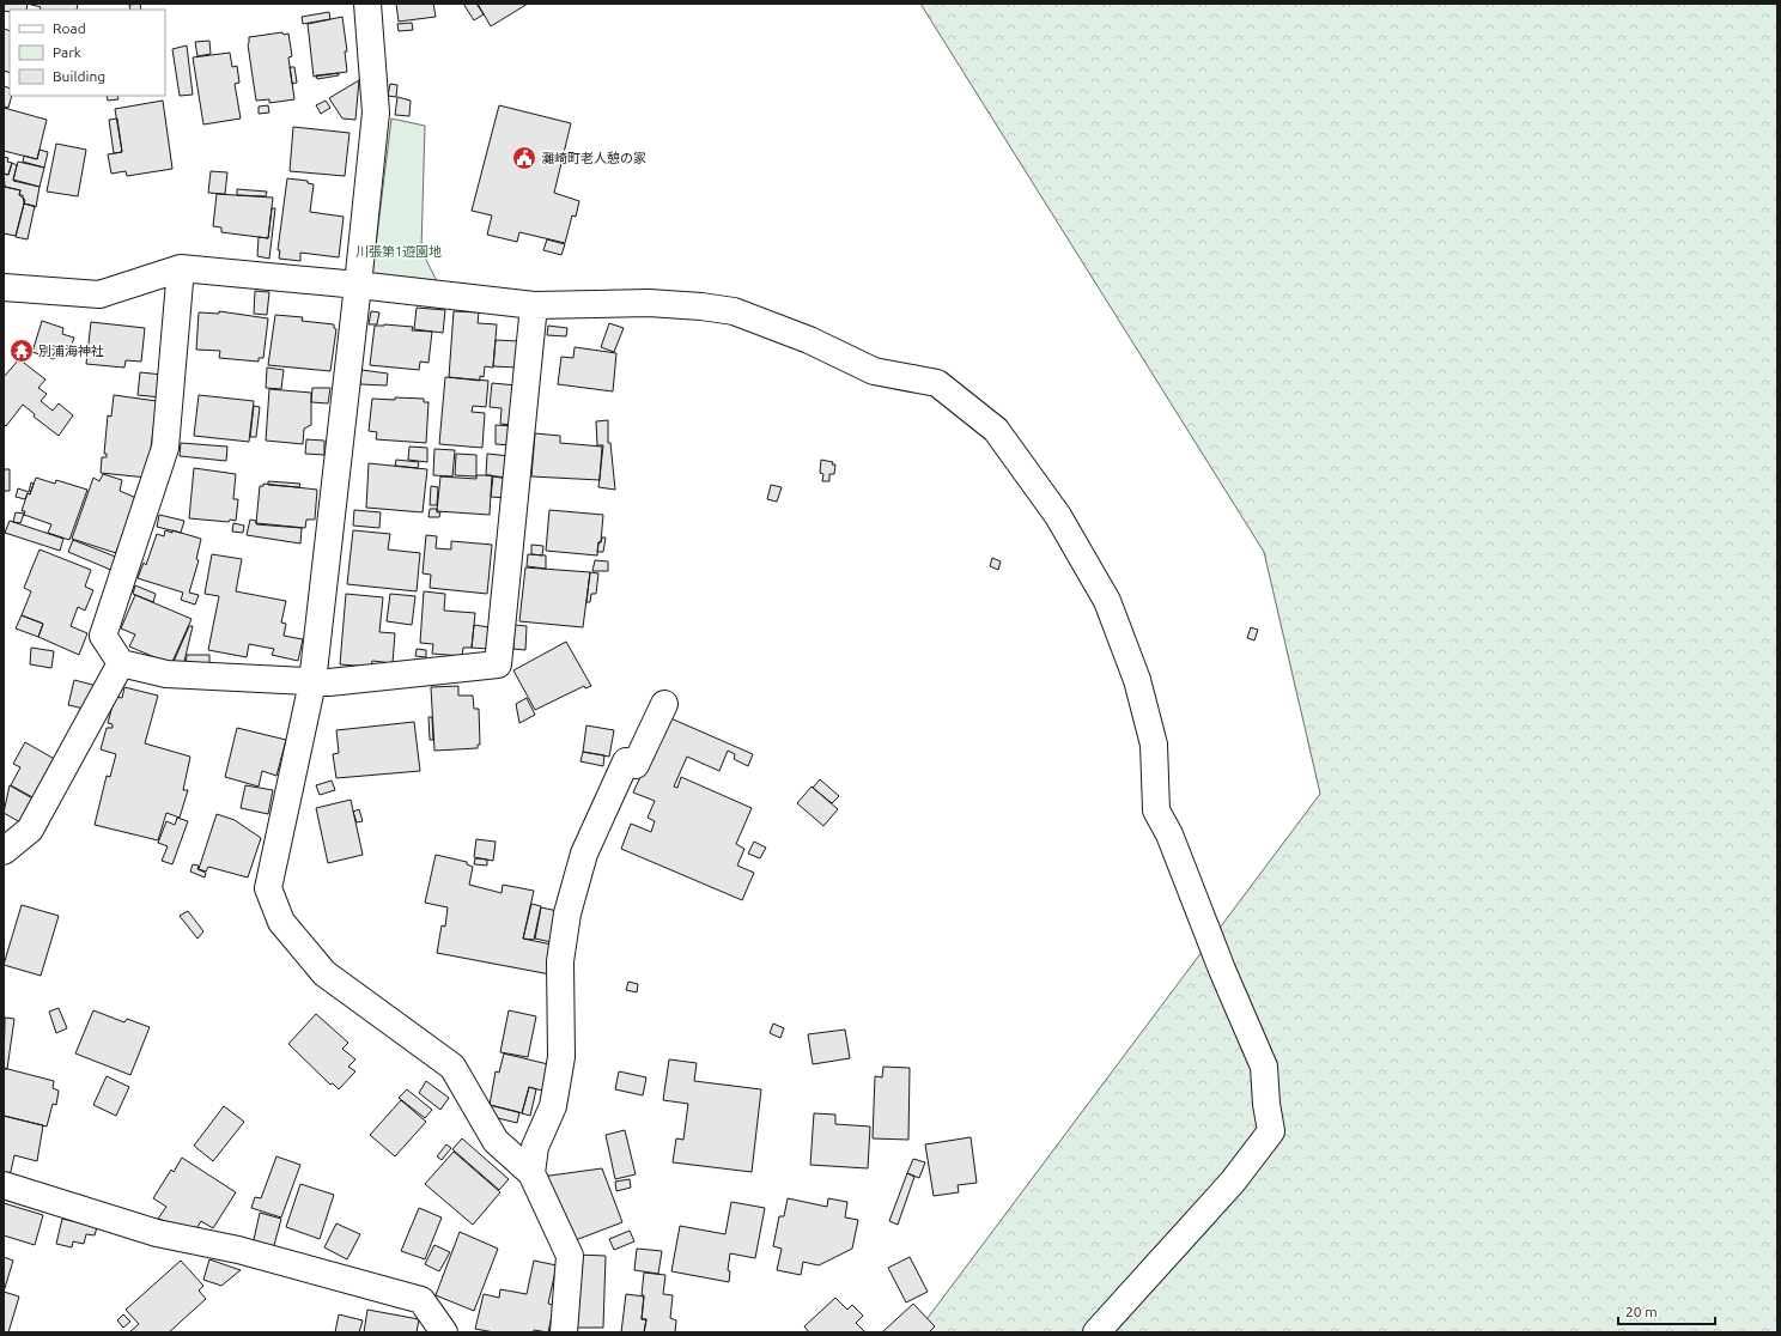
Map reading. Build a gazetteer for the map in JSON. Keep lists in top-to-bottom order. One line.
{"parks":["川張第1遊園地"],"places":{"public building":["灘崎町老人憩の家"],"temple":["別浦海神社"]},"legend":["Road","Park","Building"],"scale_bar":"20 m"}
